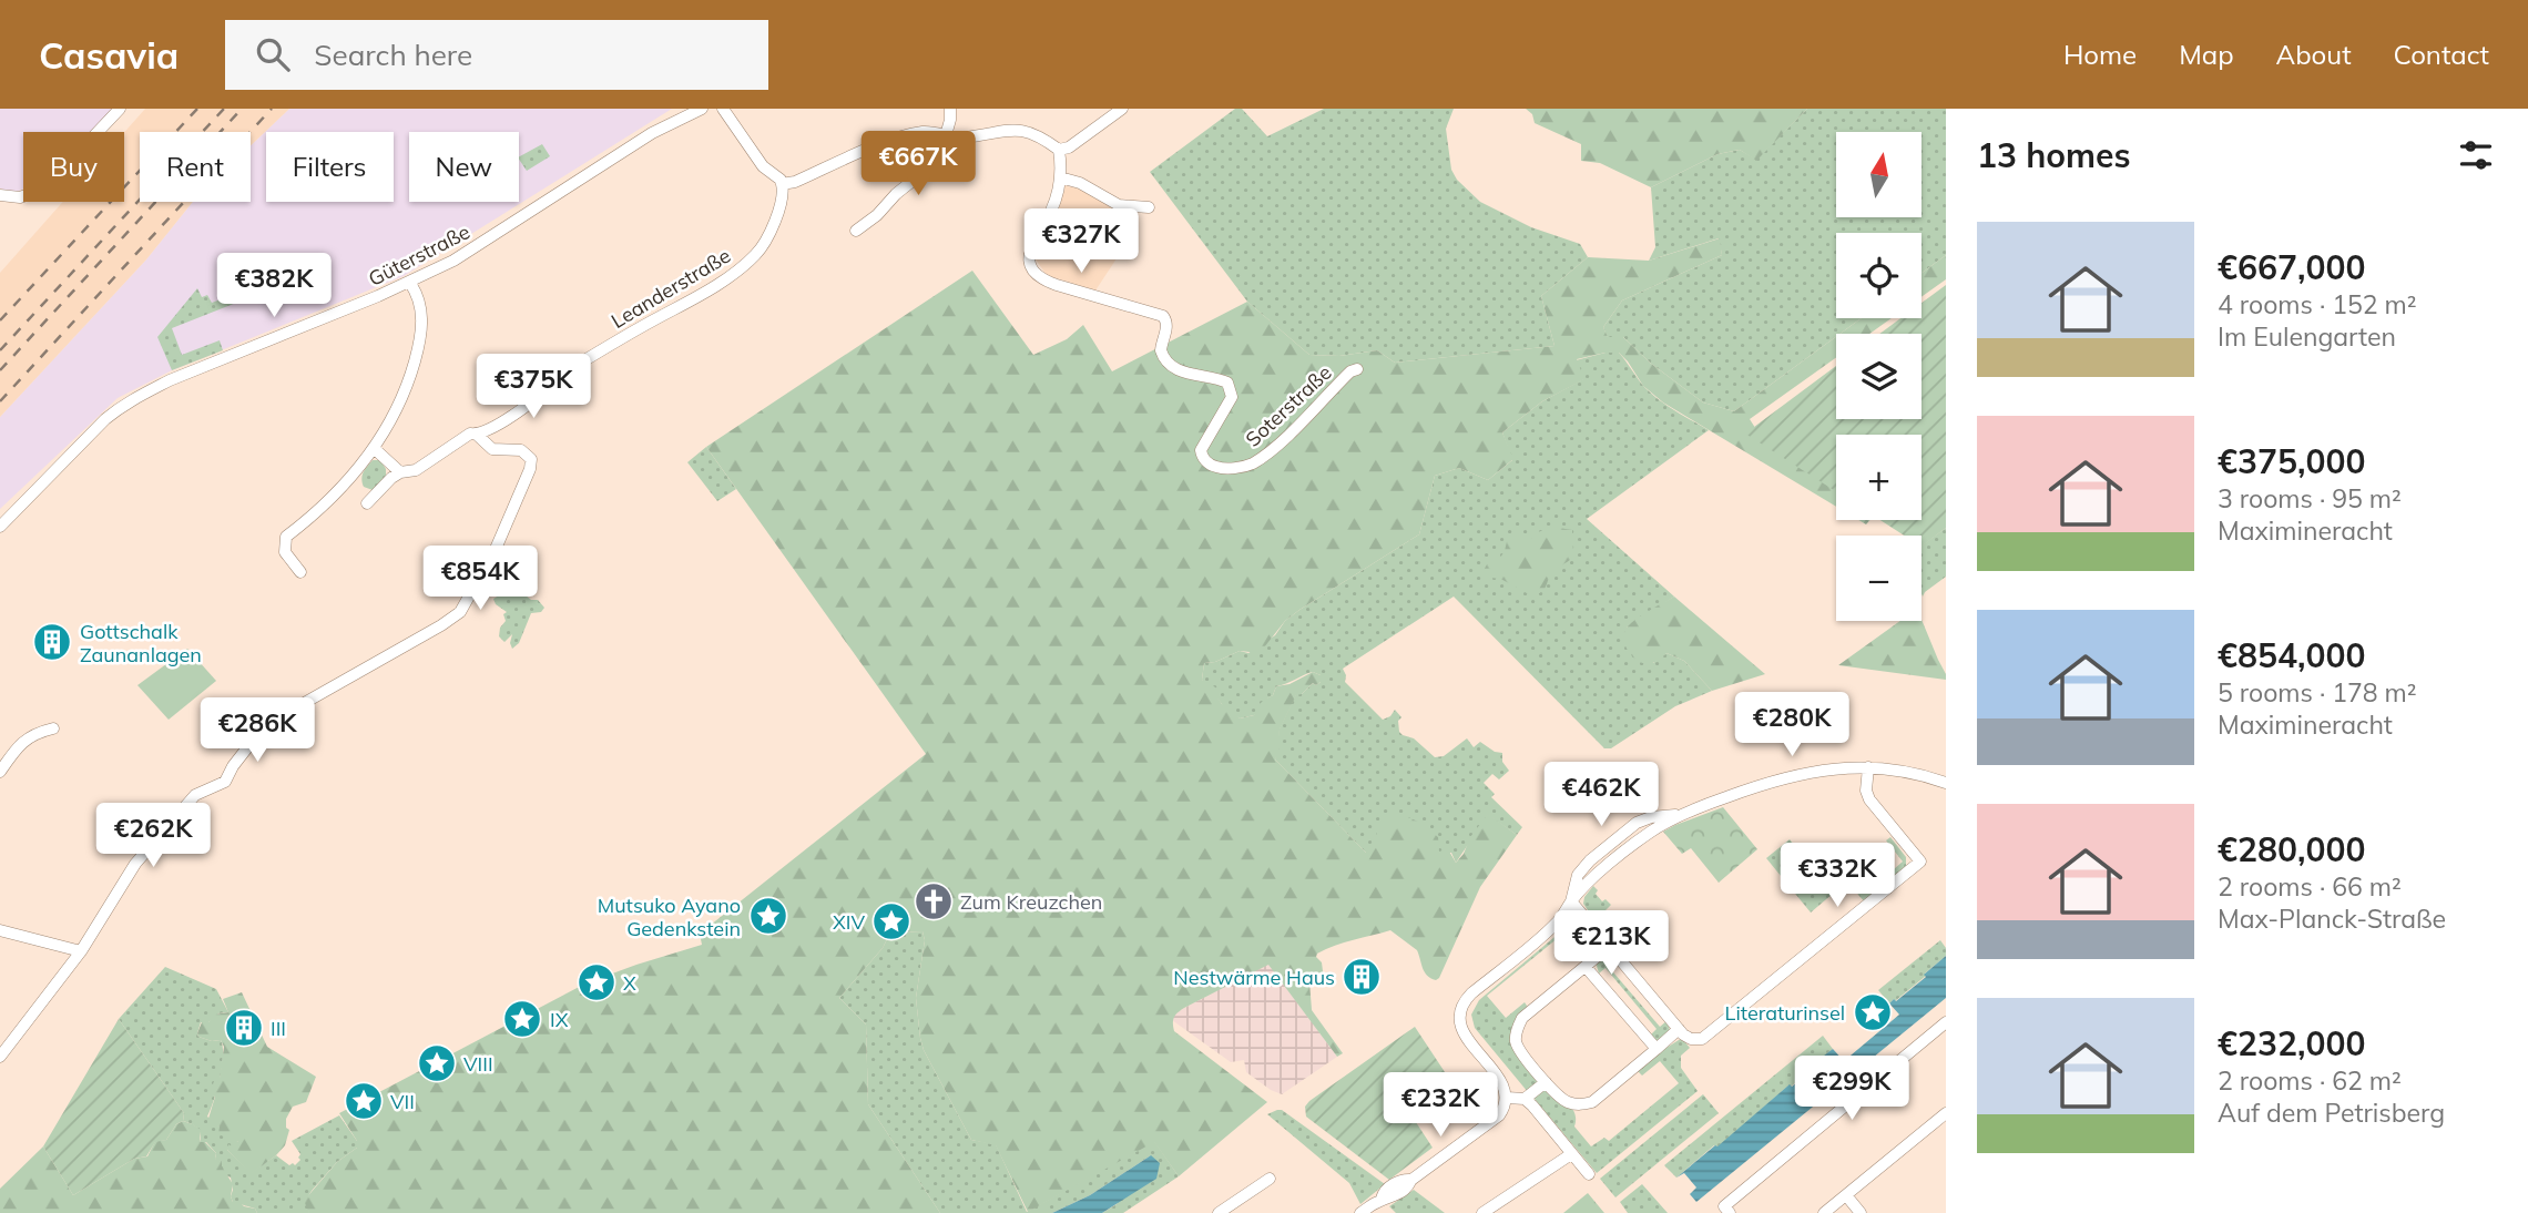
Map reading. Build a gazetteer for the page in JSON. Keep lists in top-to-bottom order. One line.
{"streets":{"street":["Güterstraße","Leanderstraße","Soterstraße"]},"places":{"building":["Gottschalk Zaunanlagen","Nestwärme Haus","III"],"church":["Zum Kreuzchen"],"place":["Mutsuko Ayano Gedenkstein","XIV","X","Literaturinsel","IX","VIII","VII"]},"north":"top","page":{"header":"Casavia","search":"Search here","nav":["Home","Map","About","Contact"],"heading":"13 homes","price":["€667K","€327K","€382K","€375K","€854K","€280K","€286K","€462K","€262K","€332K","€213K","€299K","€232K"],"map_buttons":["+","−"],"chip":["Buy","Rent","Filters","New"],"list":[{"name":"€667,000","note":"4 rooms · 152 m² · Im Eulengarten"},{"name":"€375,000","note":"3 rooms · 95 m² · Maximineracht"},{"name":"€854,000","note":"5 rooms · 178 m² · Maximineracht"},{"name":"€280,000","note":"2 rooms · 66 m² · Max-Planck-Straße"},{"name":"€232,000","note":"2 rooms · 62 m² · Auf dem Petrisberg"}]}}
